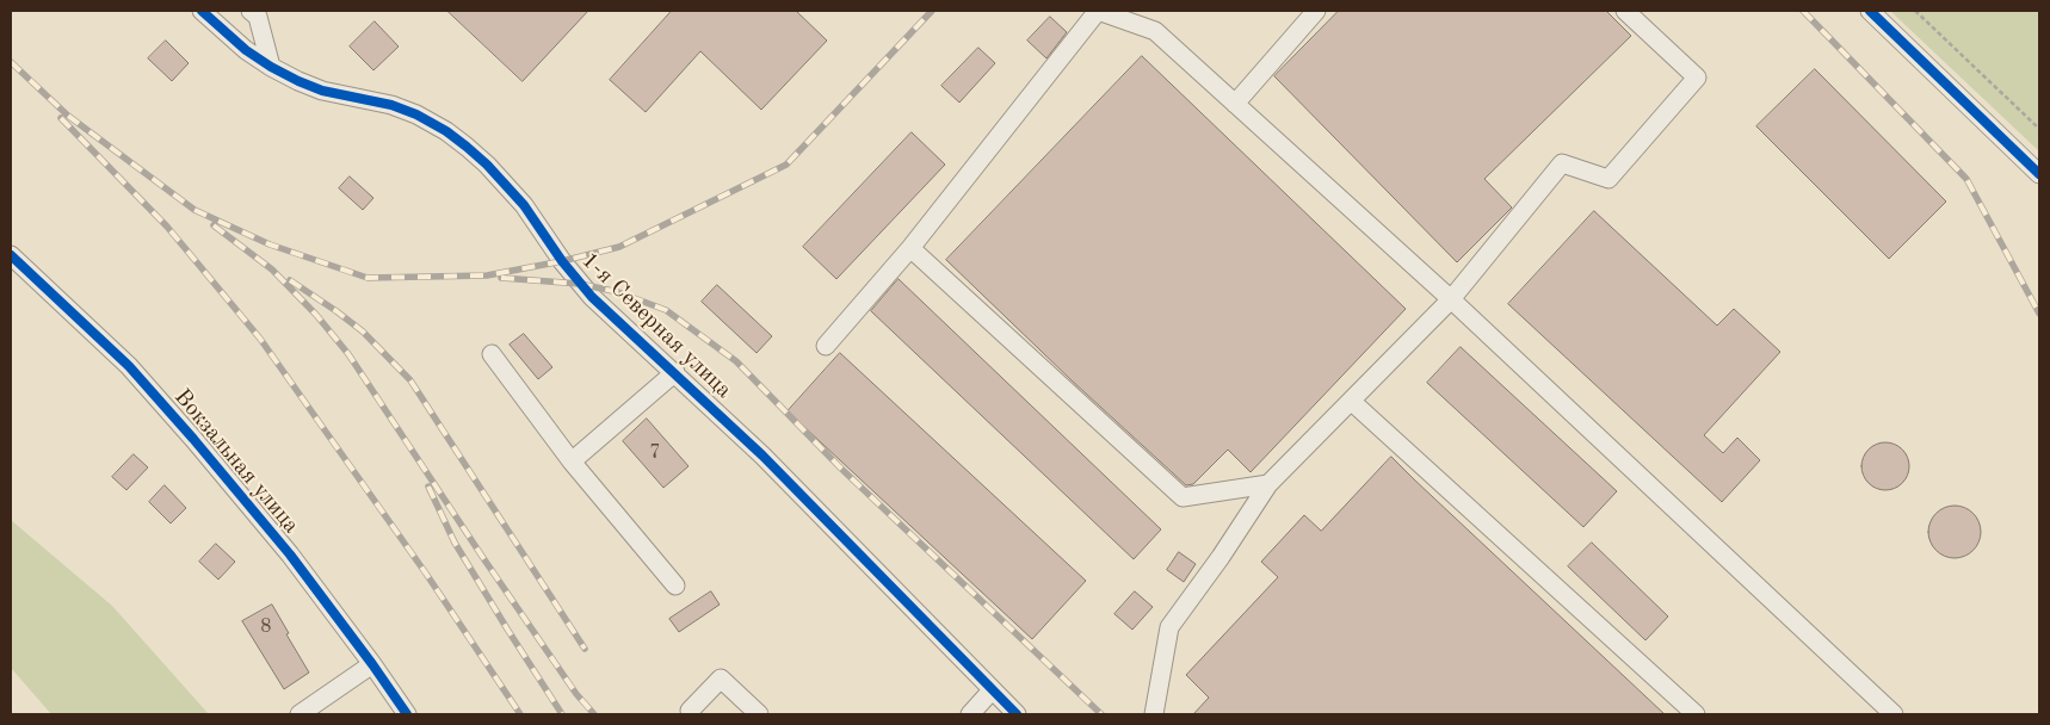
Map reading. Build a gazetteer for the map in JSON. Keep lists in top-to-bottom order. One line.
{"streets":{"street":["1-я Северная улица","Вокзальная улица"]},"house_numbers":["7","8"]}
